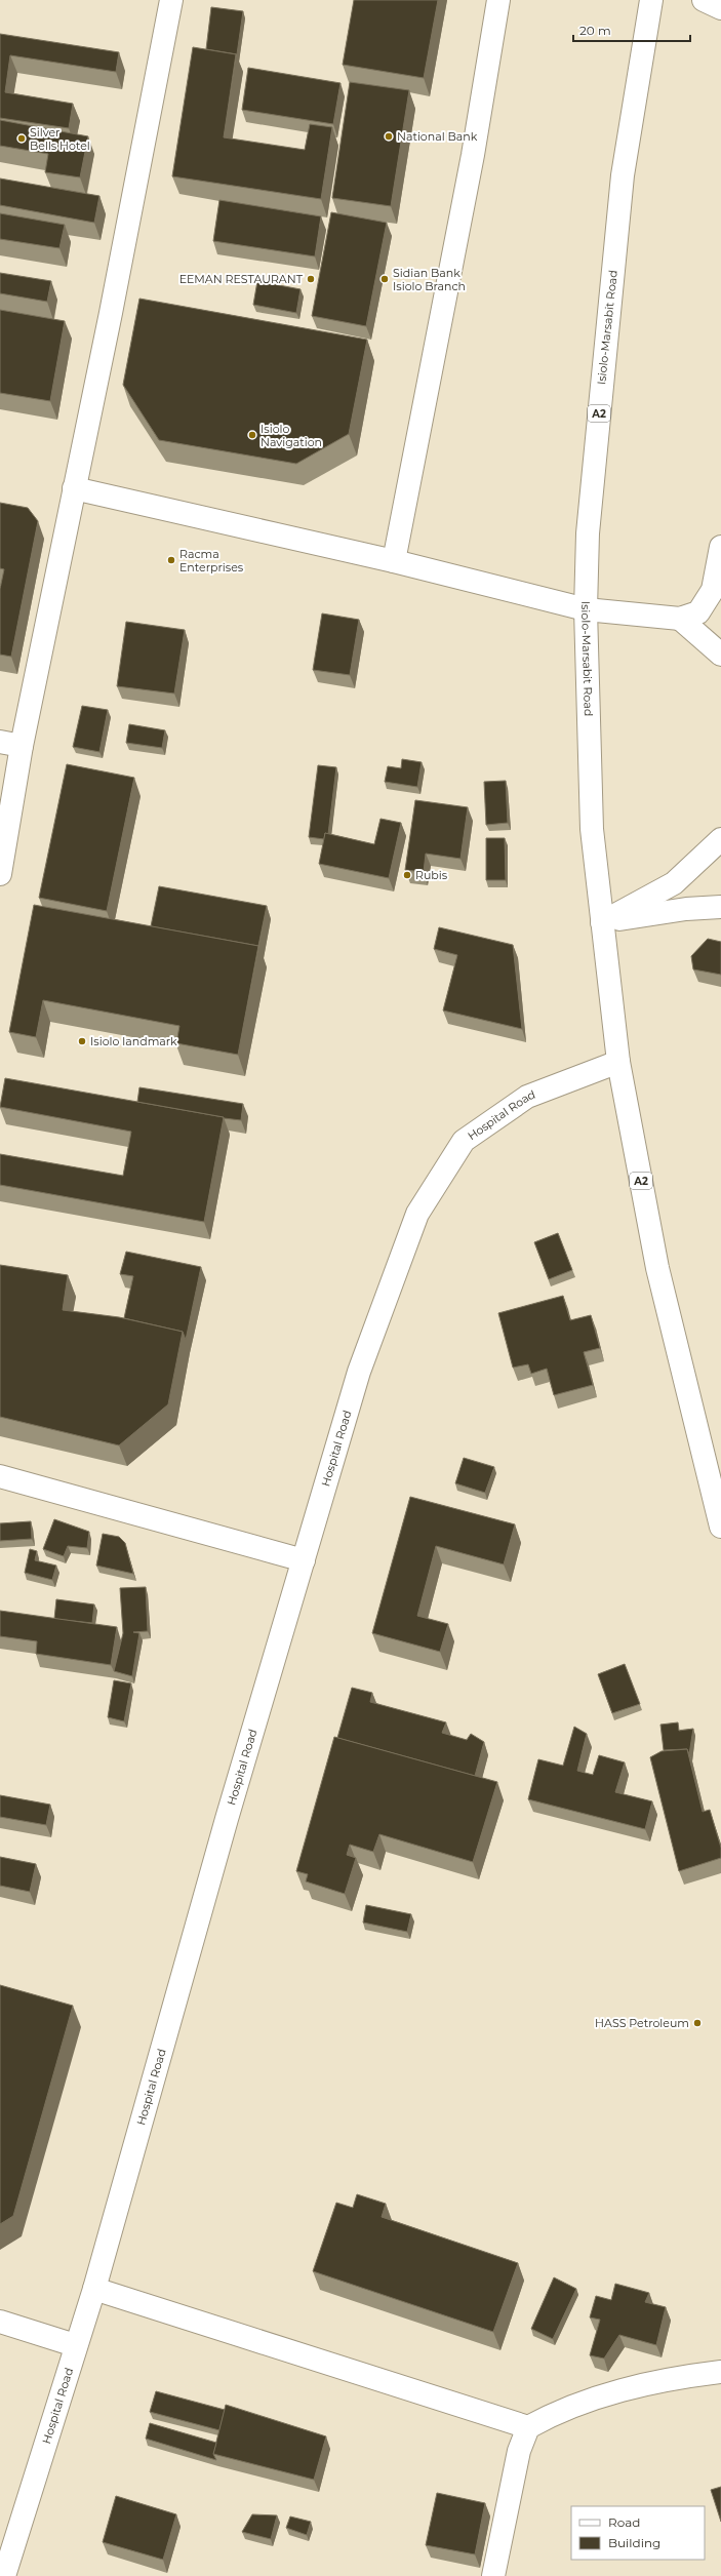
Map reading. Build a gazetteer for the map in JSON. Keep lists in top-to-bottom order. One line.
{"streets":{"main road":["Isiolo-Marsabit Road","A2","Hospital Road"]},"crossings":[["Isiolo-Marsabit Road","A2"],["A2","Hospital Road"]],"places":["National Bank","Silver Bells Hotel","EEMAN RESTAURANT","Sidian Bank Isiolo Branch","Isiolo Navigation","Racma Enterprises","Rubis","Isiolo landmark","HASS Petroleum"],"legend":["Road","Building"],"scale_bar":"20 m"}
